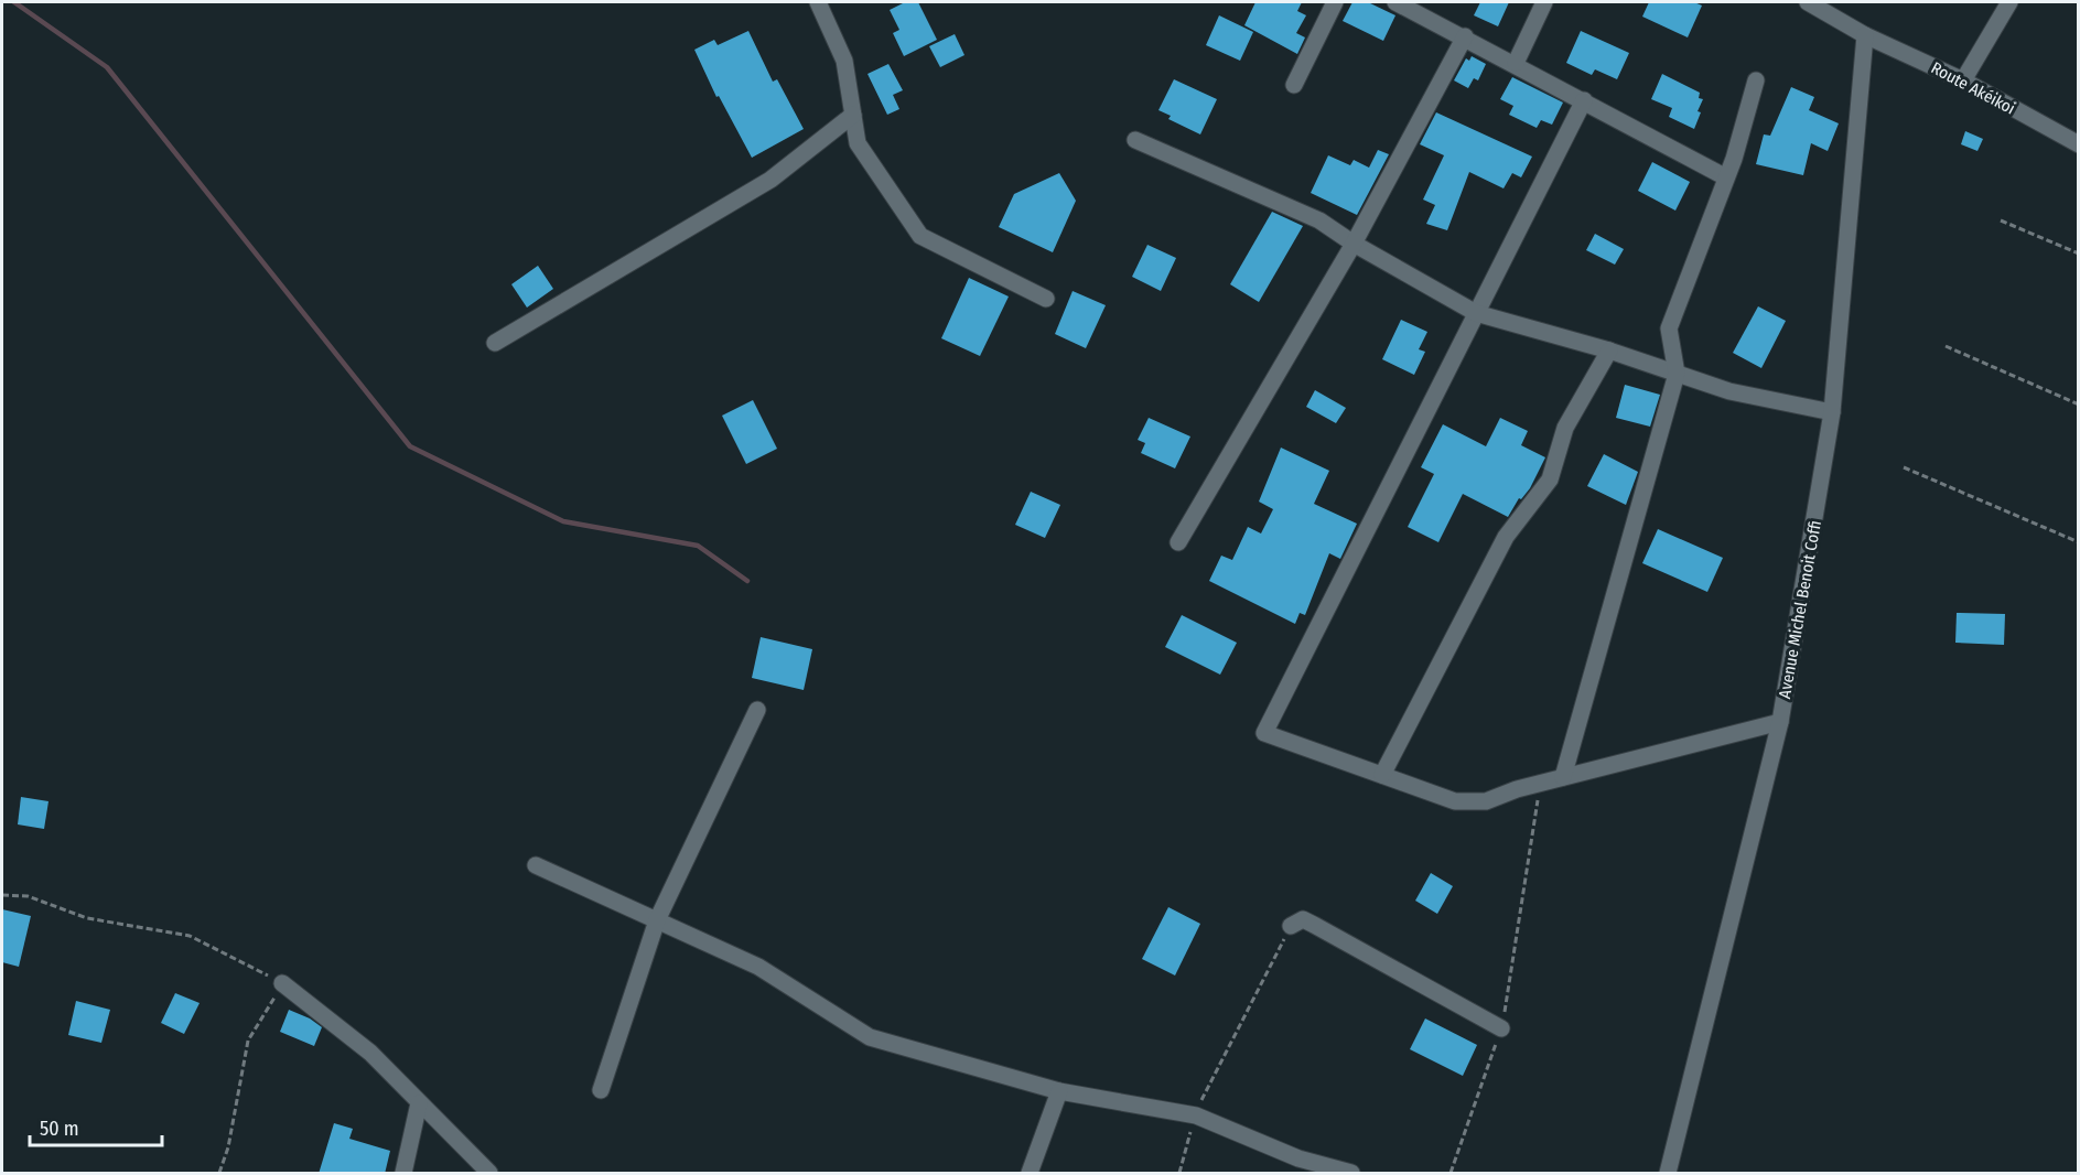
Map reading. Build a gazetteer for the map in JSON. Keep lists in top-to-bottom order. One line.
{"streets":{"street":["Route Akéikoi","Avenue Michel Benoit Coffi"]},"crossings":[["Route Akéikoi","Avenue Michel Benoit Coffi"]],"scale_bar":"50 m"}
